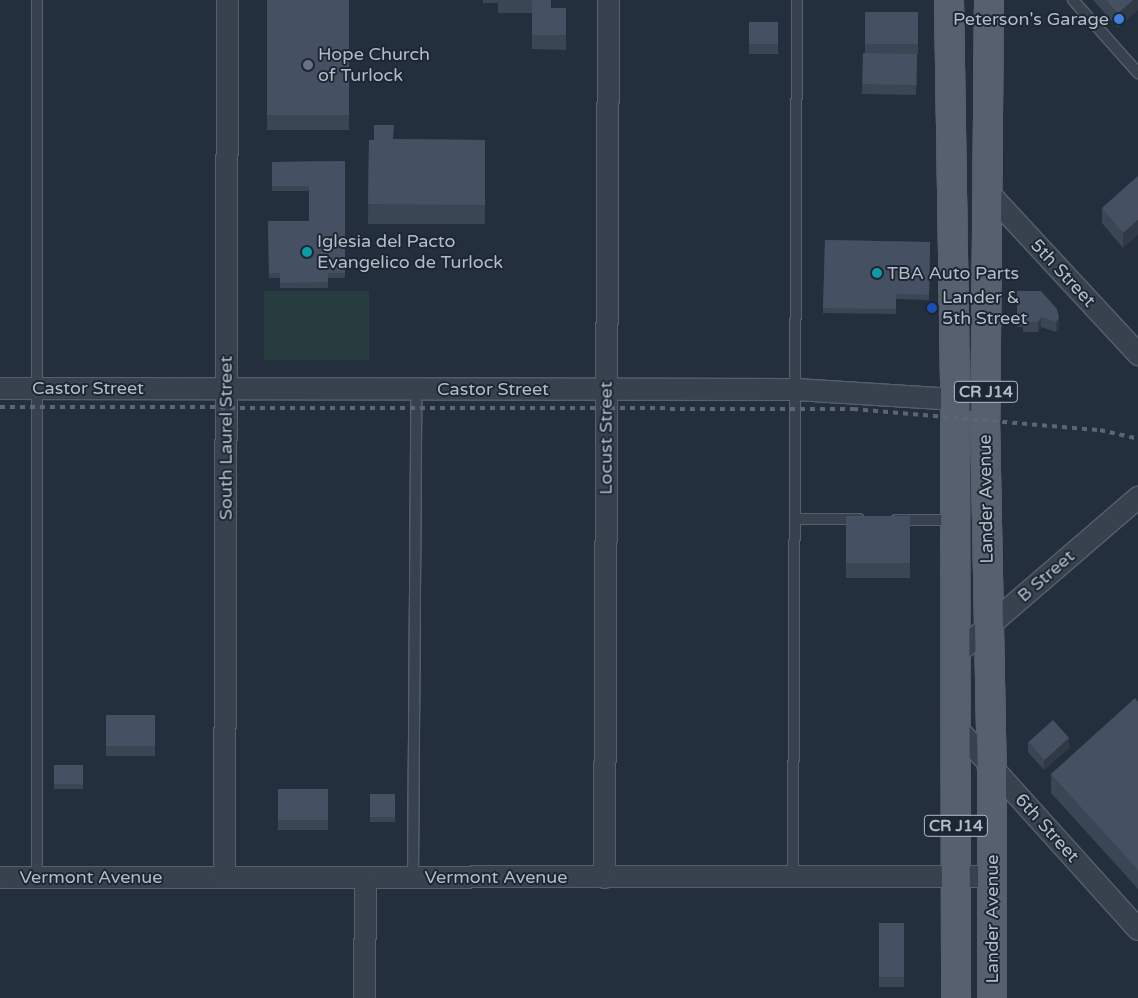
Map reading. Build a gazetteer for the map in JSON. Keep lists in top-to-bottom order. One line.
{"streets":{"main road":["CR J14","Lander Avenue"],"street":["5th Street","Castor Street","South Laurel Street","Locust Street","B Street","6th Street","Vermont Avenue"]},"crossings":[["5th Street","Lander Avenue"],["Castor Street","South Laurel Street"],["Castor Street","Locust Street"],["Castor Street","Lander Avenue"],["South Laurel Street","Vermont Avenue"],["Locust Street","Vermont Avenue"],["Lander Avenue","B Street"],["Lander Avenue","6th Street"],["Lander Avenue","Vermont Avenue"]],"places":["Peterson's Garage","Hope Church of Turlock","Iglesia del Pacto Evangelico de Turlock","TBA Auto Parts","Lander & 5th Street"]}
